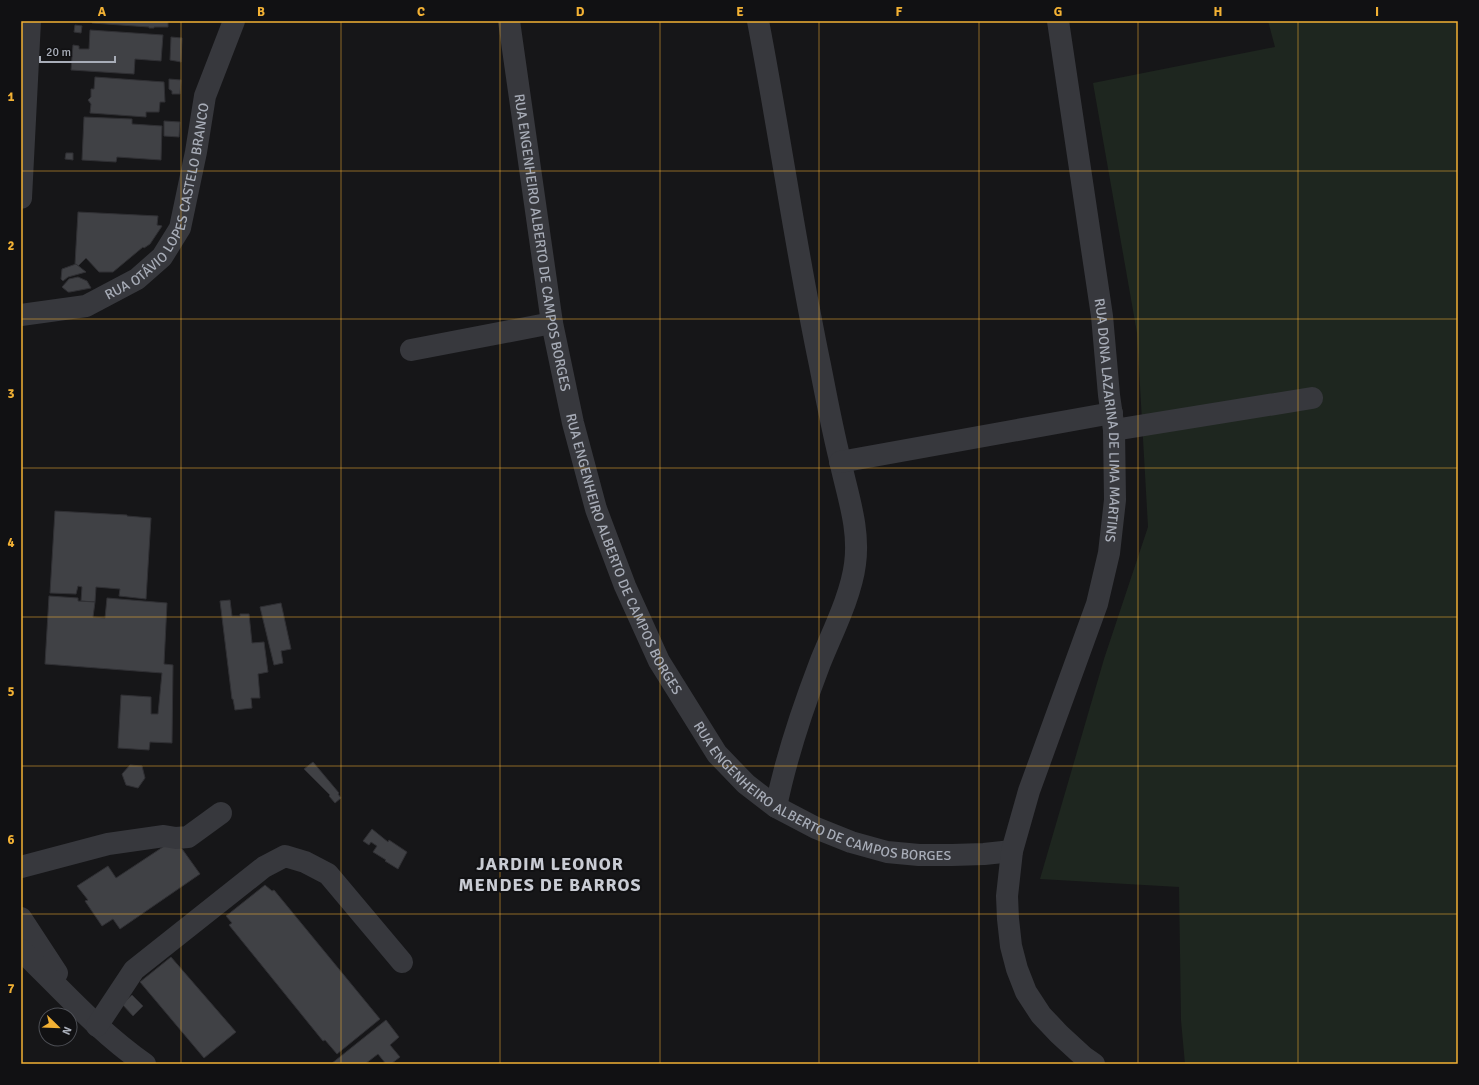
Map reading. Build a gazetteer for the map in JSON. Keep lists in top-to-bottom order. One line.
{"streets":{"street":["RUA OTÁVIO LOPES CASTELO BRANCO","RUA ENGENHEIRO ALBERTO DE CAMPOS BORGES","RUA DONA LAZARINA DE LIMA MARTINS"]},"crossings":[["RUA ENGENHEIRO ALBERTO DE CAMPOS BORGES","RUA DONA LAZARINA DE LIMA MARTINS"]],"districts":["JARDIM LEONOR MENDES DE BARROS"],"scale_bar":"20 m","north":"bottom right","grid":{"columns":["A","B","C","D","E","F","G","H","I"],"rows":["1","2","3","4","5","6","7"]}}
